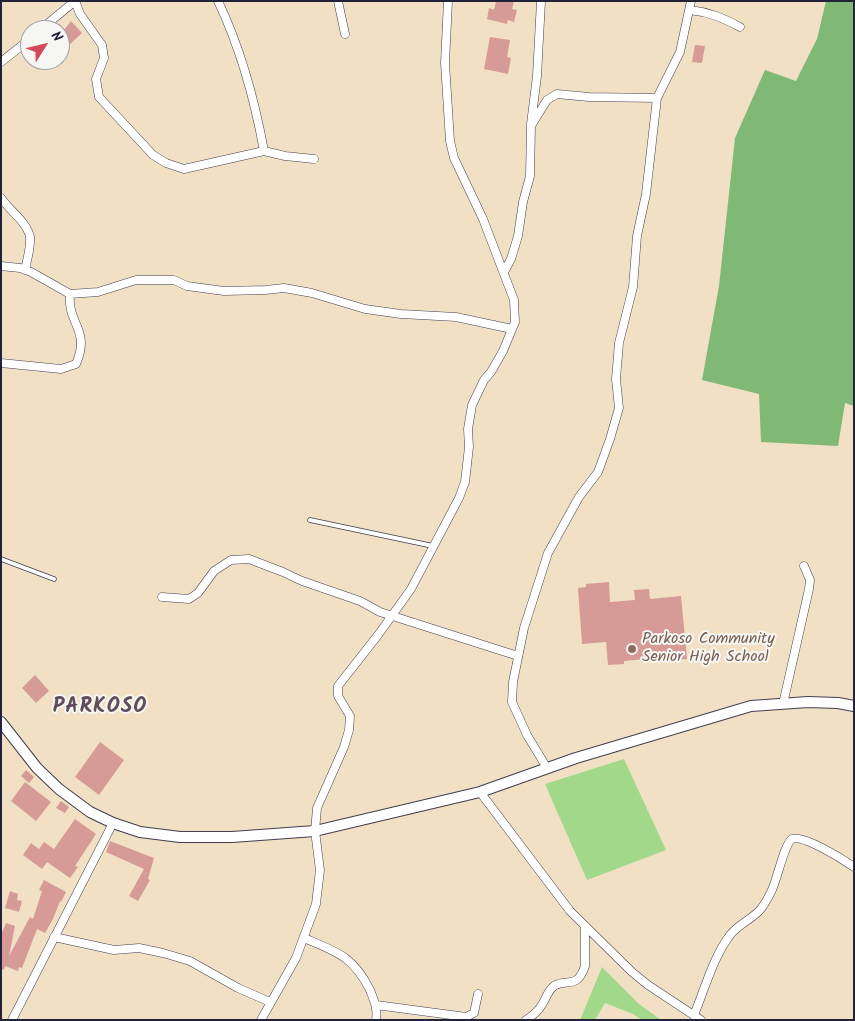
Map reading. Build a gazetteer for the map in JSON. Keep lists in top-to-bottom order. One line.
{"districts":["PARKOSO"],"places":["Parkoso Community Senior High School"],"north":"top right"}
